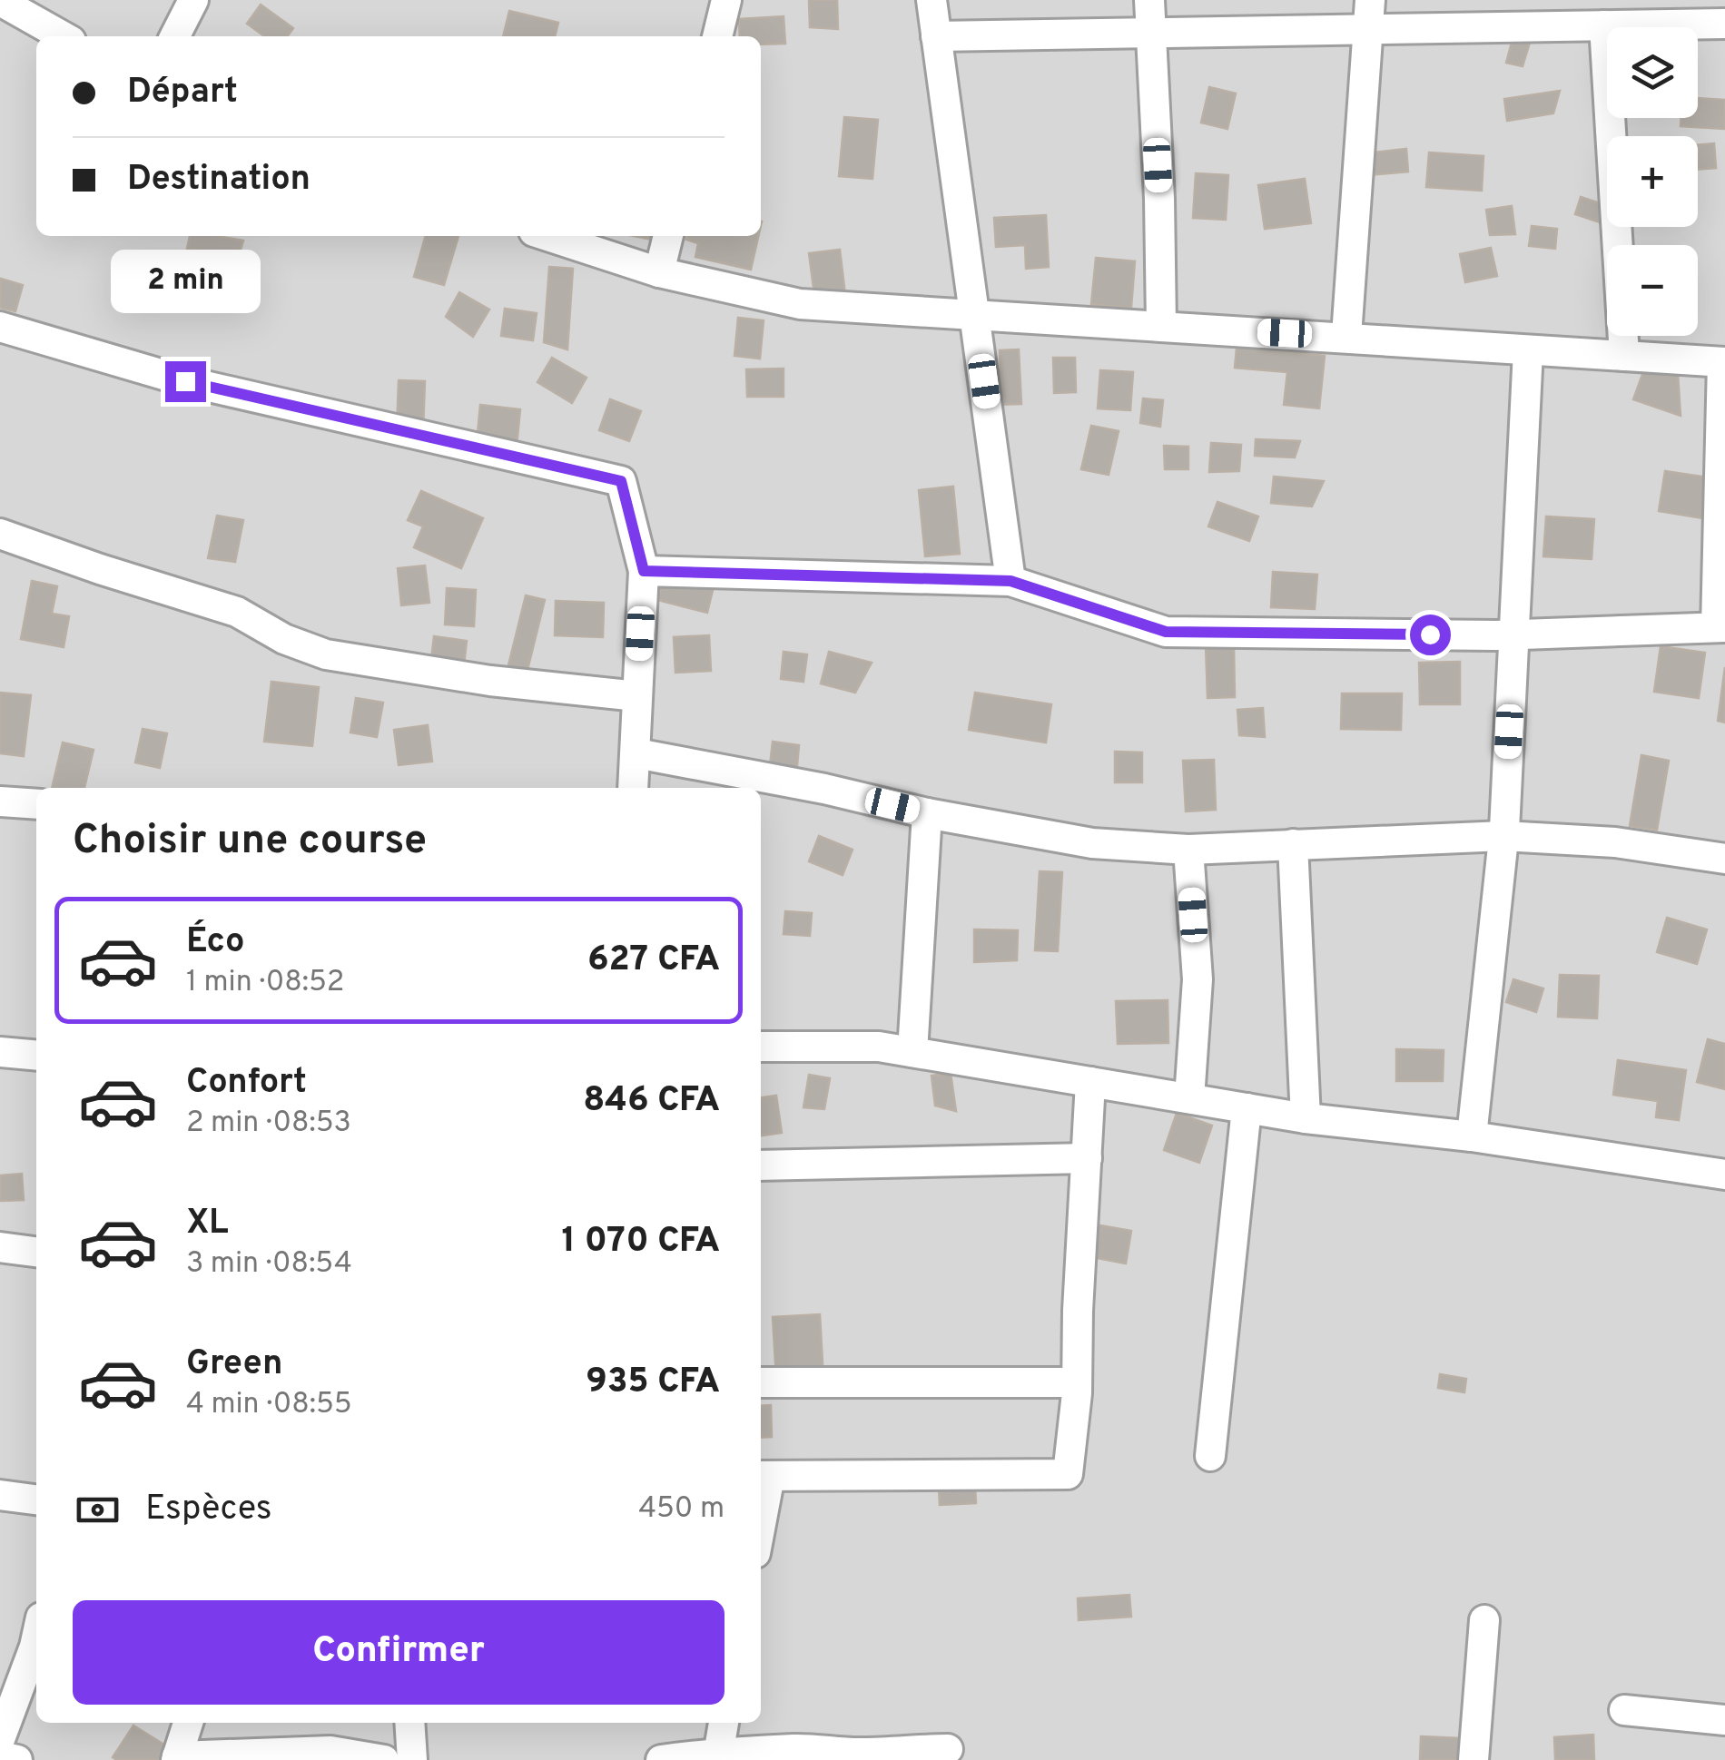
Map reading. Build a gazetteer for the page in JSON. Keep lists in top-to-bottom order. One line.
{"page":{"map_buttons":["+","−"],"banner":["Départ","Destination"],"bubble":"2 min","heading":"Choisir une course","list":[{"name":"Éco","note":"1 min · 08:52","value":"627 CFA"},{"name":"Confort","note":"2 min · 08:53","value":"846 CFA"},{"name":"XL","note":"3 min · 08:54","value":"1 070 CFA"},{"name":"Green","note":"4 min · 08:55","value":"935 CFA"}],"pay":["Espèces","450 m"],"buttons":"Confirmer"}}
